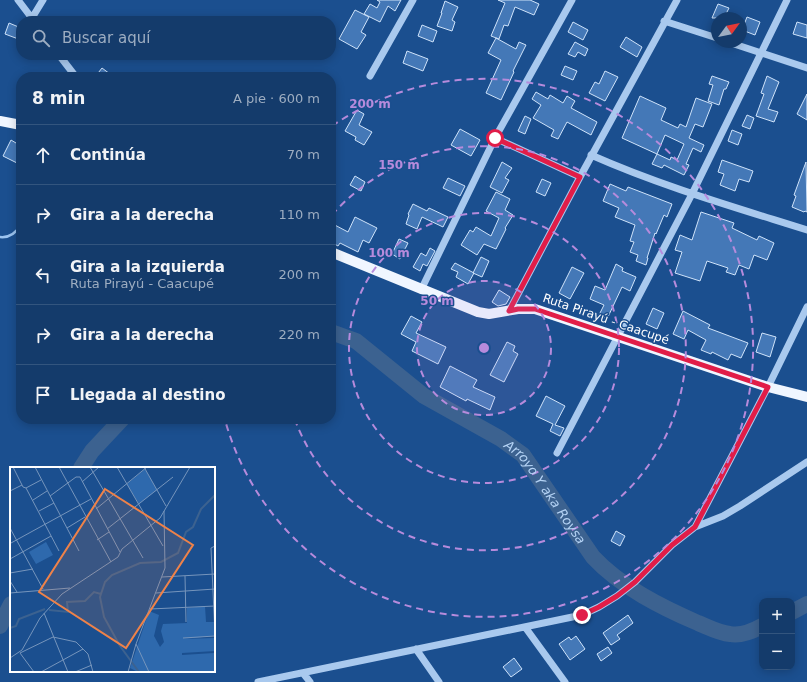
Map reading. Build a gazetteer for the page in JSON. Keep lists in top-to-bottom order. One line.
{"streets":{"main road":["Ruta Pirayú - Caacupé"]},"water":["Arroyo Y aka Roysa"],"north":"top right","page":{"search":"Buscar aquí","heading":["8 min","A pie · 600 m"],"list":[["Continúa","70 m"],["Gira a la derecha","110 m"],["Gira a la izquierda","Ruta Pirayú - Caacupé","200 m"],["Gira a la derecha","220 m"],"Llegada al destino"],"map_buttons":["+","−"]},"rings":["200 m","150 m","100 m","50 m"]}
